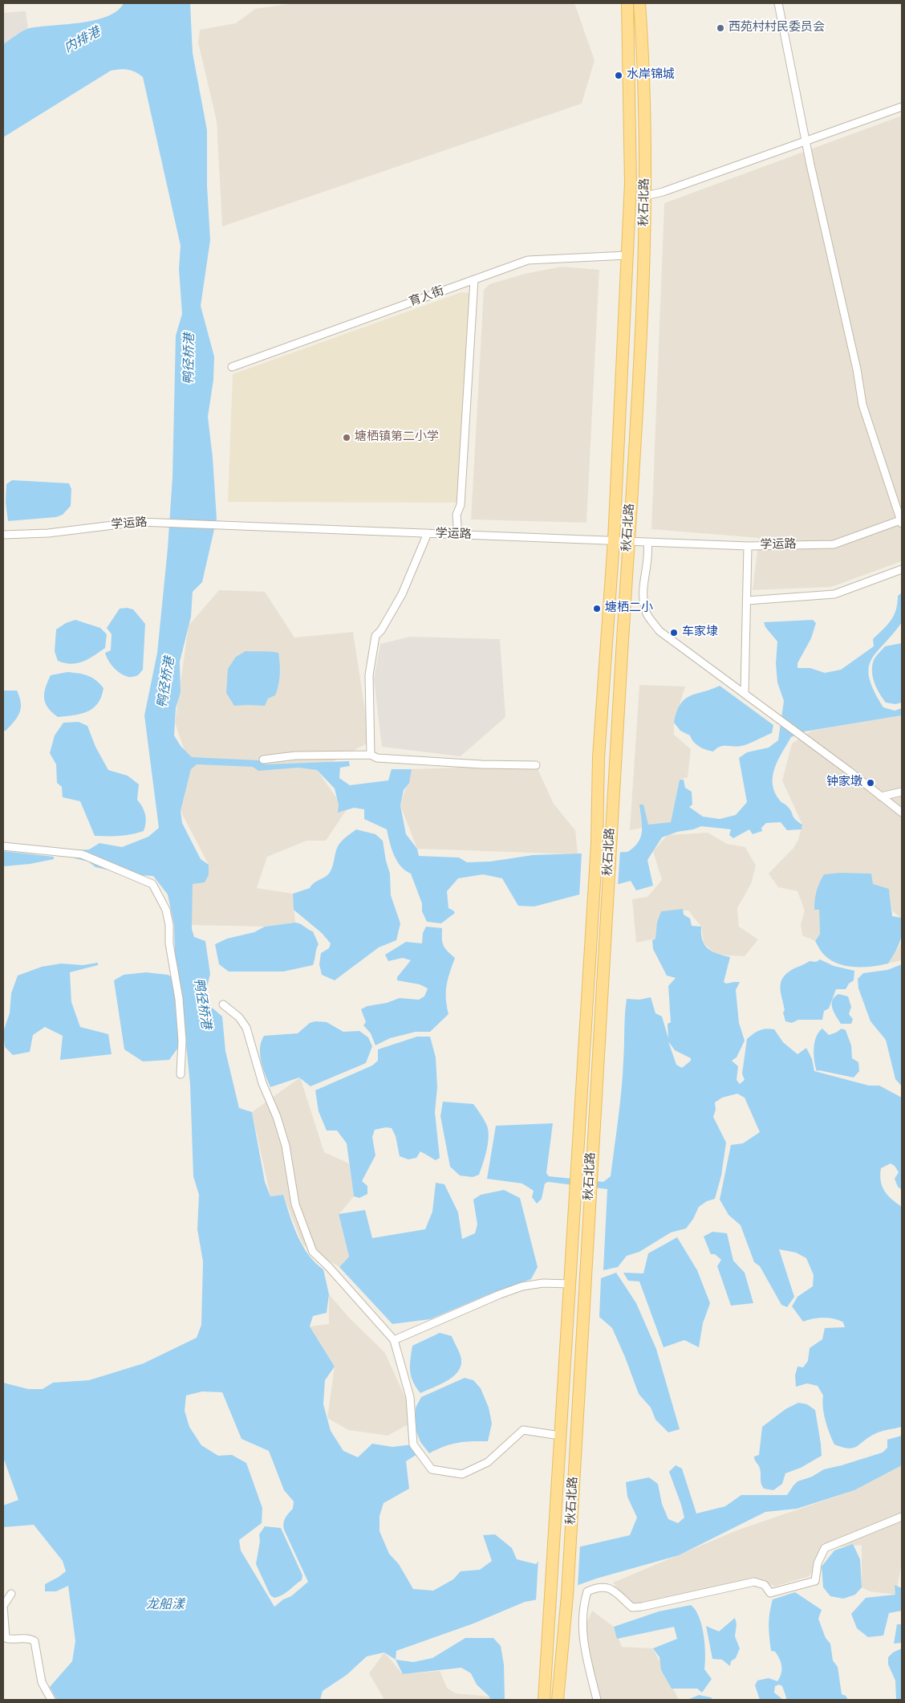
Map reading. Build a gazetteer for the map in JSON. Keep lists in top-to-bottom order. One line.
{"streets":{"main road":["秋石北路"],"street":["育人街","学运路"]},"crossings":[["秋石北路","育人街"],["秋石北路","学运路"]],"water":["内排港","鸭径桥港","龙船漾"],"places":["西苑村村民委员会","水岸锦城","塘栖镇第二小学","塘栖二小","车家埭","钟家墩"]}
